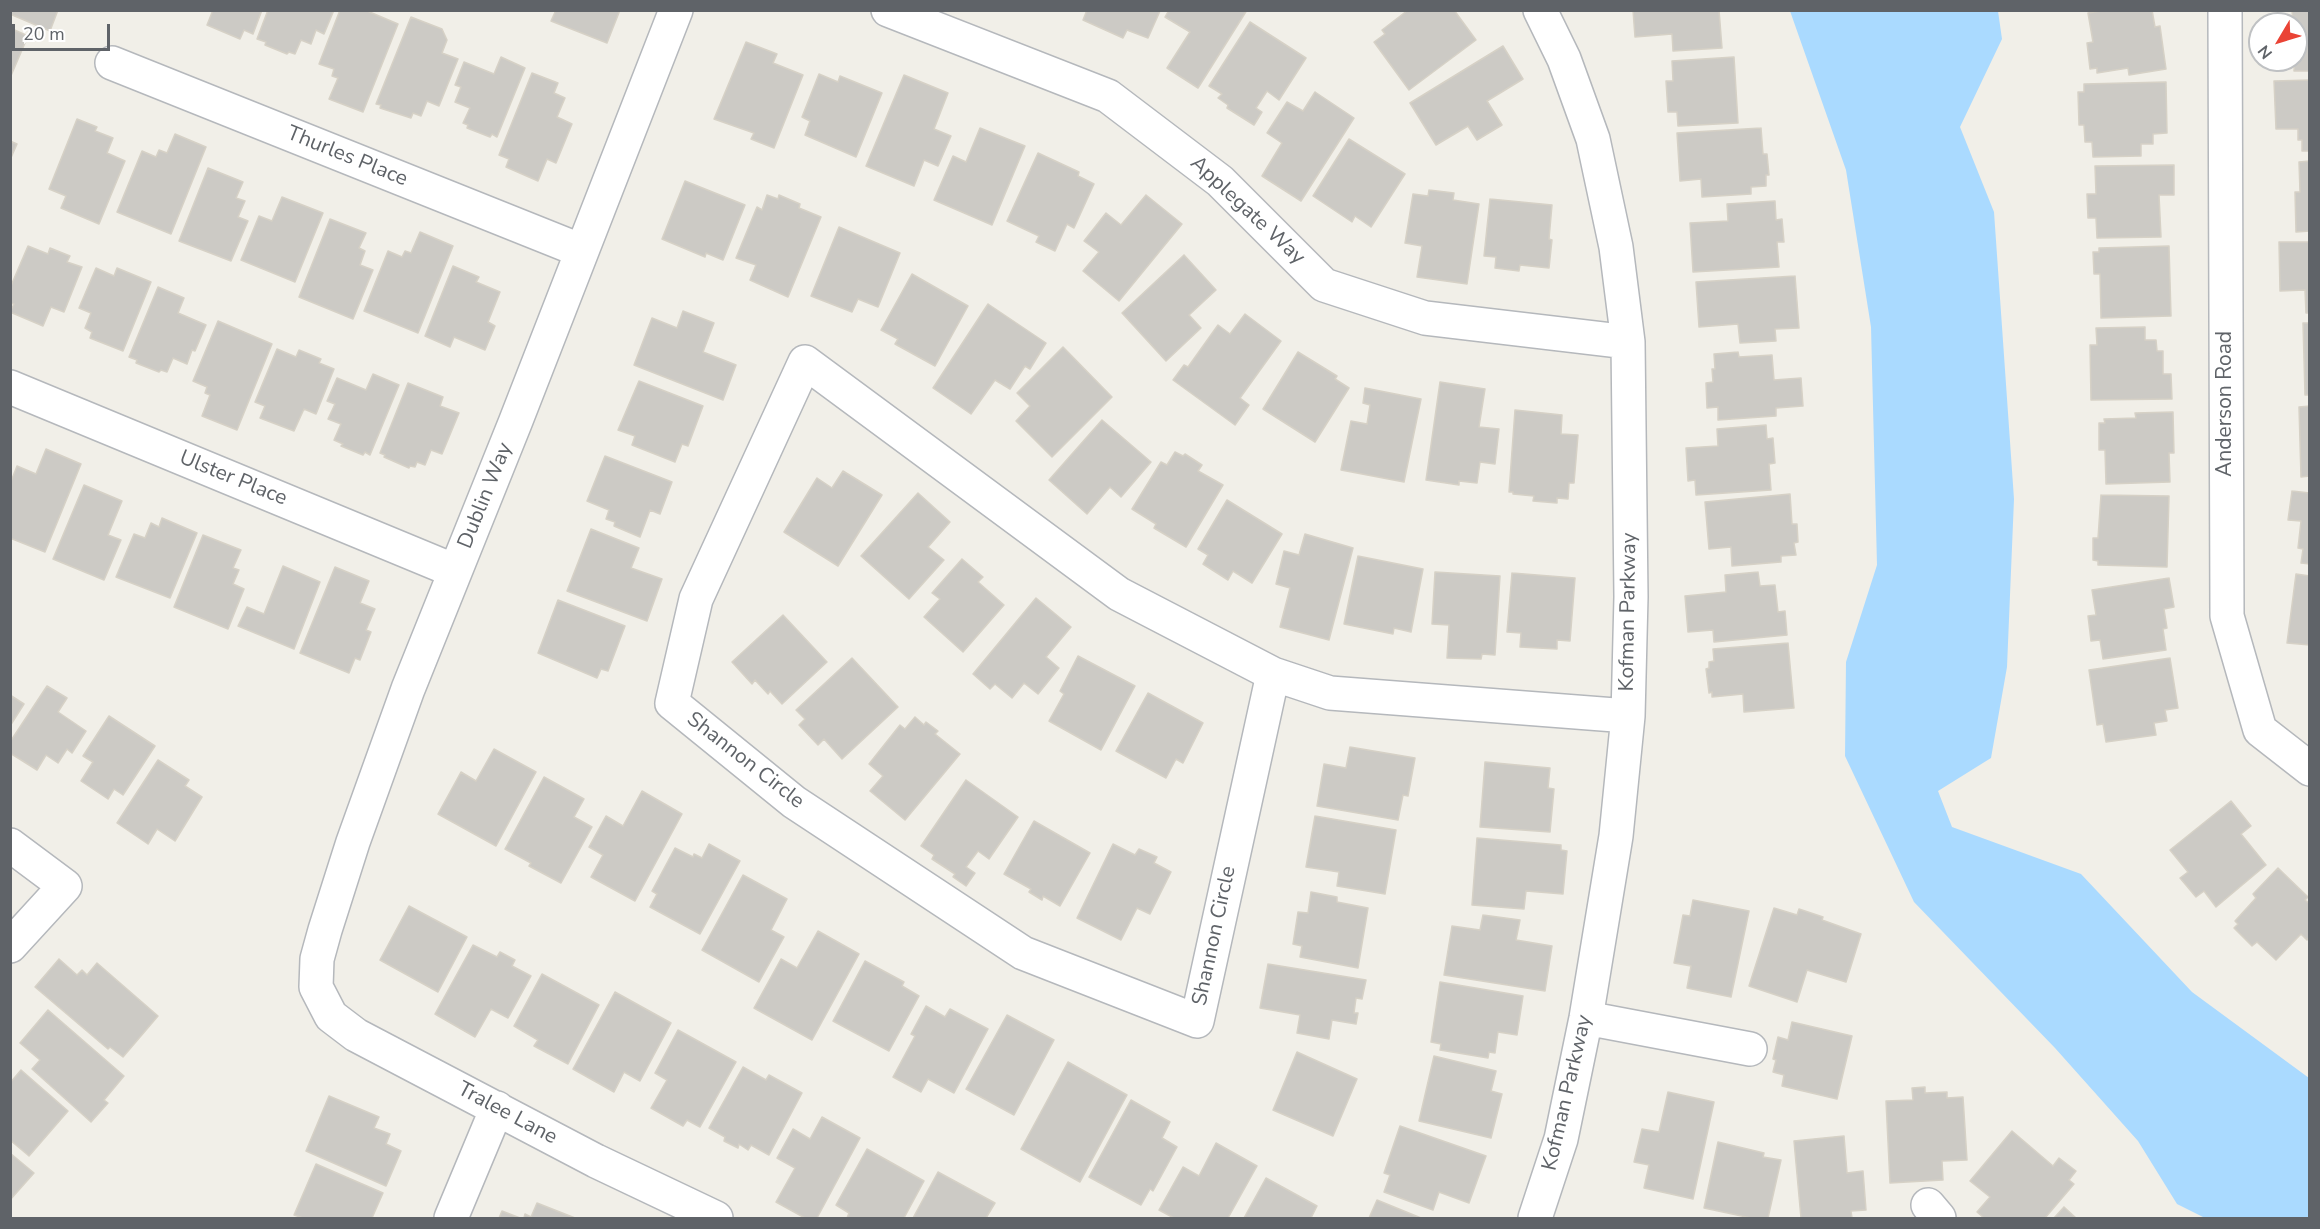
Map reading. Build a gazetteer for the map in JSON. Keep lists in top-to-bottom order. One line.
{"streets":{"street":["Thurles Place","Applegate Way","Anderson Road","Ulster Place","Dublin Way","Kofman Parkway","Shannon Circle","Tralee Lane"]},"crossings":[["Thurles Place","Dublin Way"],["Applegate Way","Kofman Parkway"],["Ulster Place","Dublin Way"],["Dublin Way","Tralee Lane"],["Kofman Parkway","Shannon Circle"]],"scale_bar":"20 m","north":"bottom left"}
